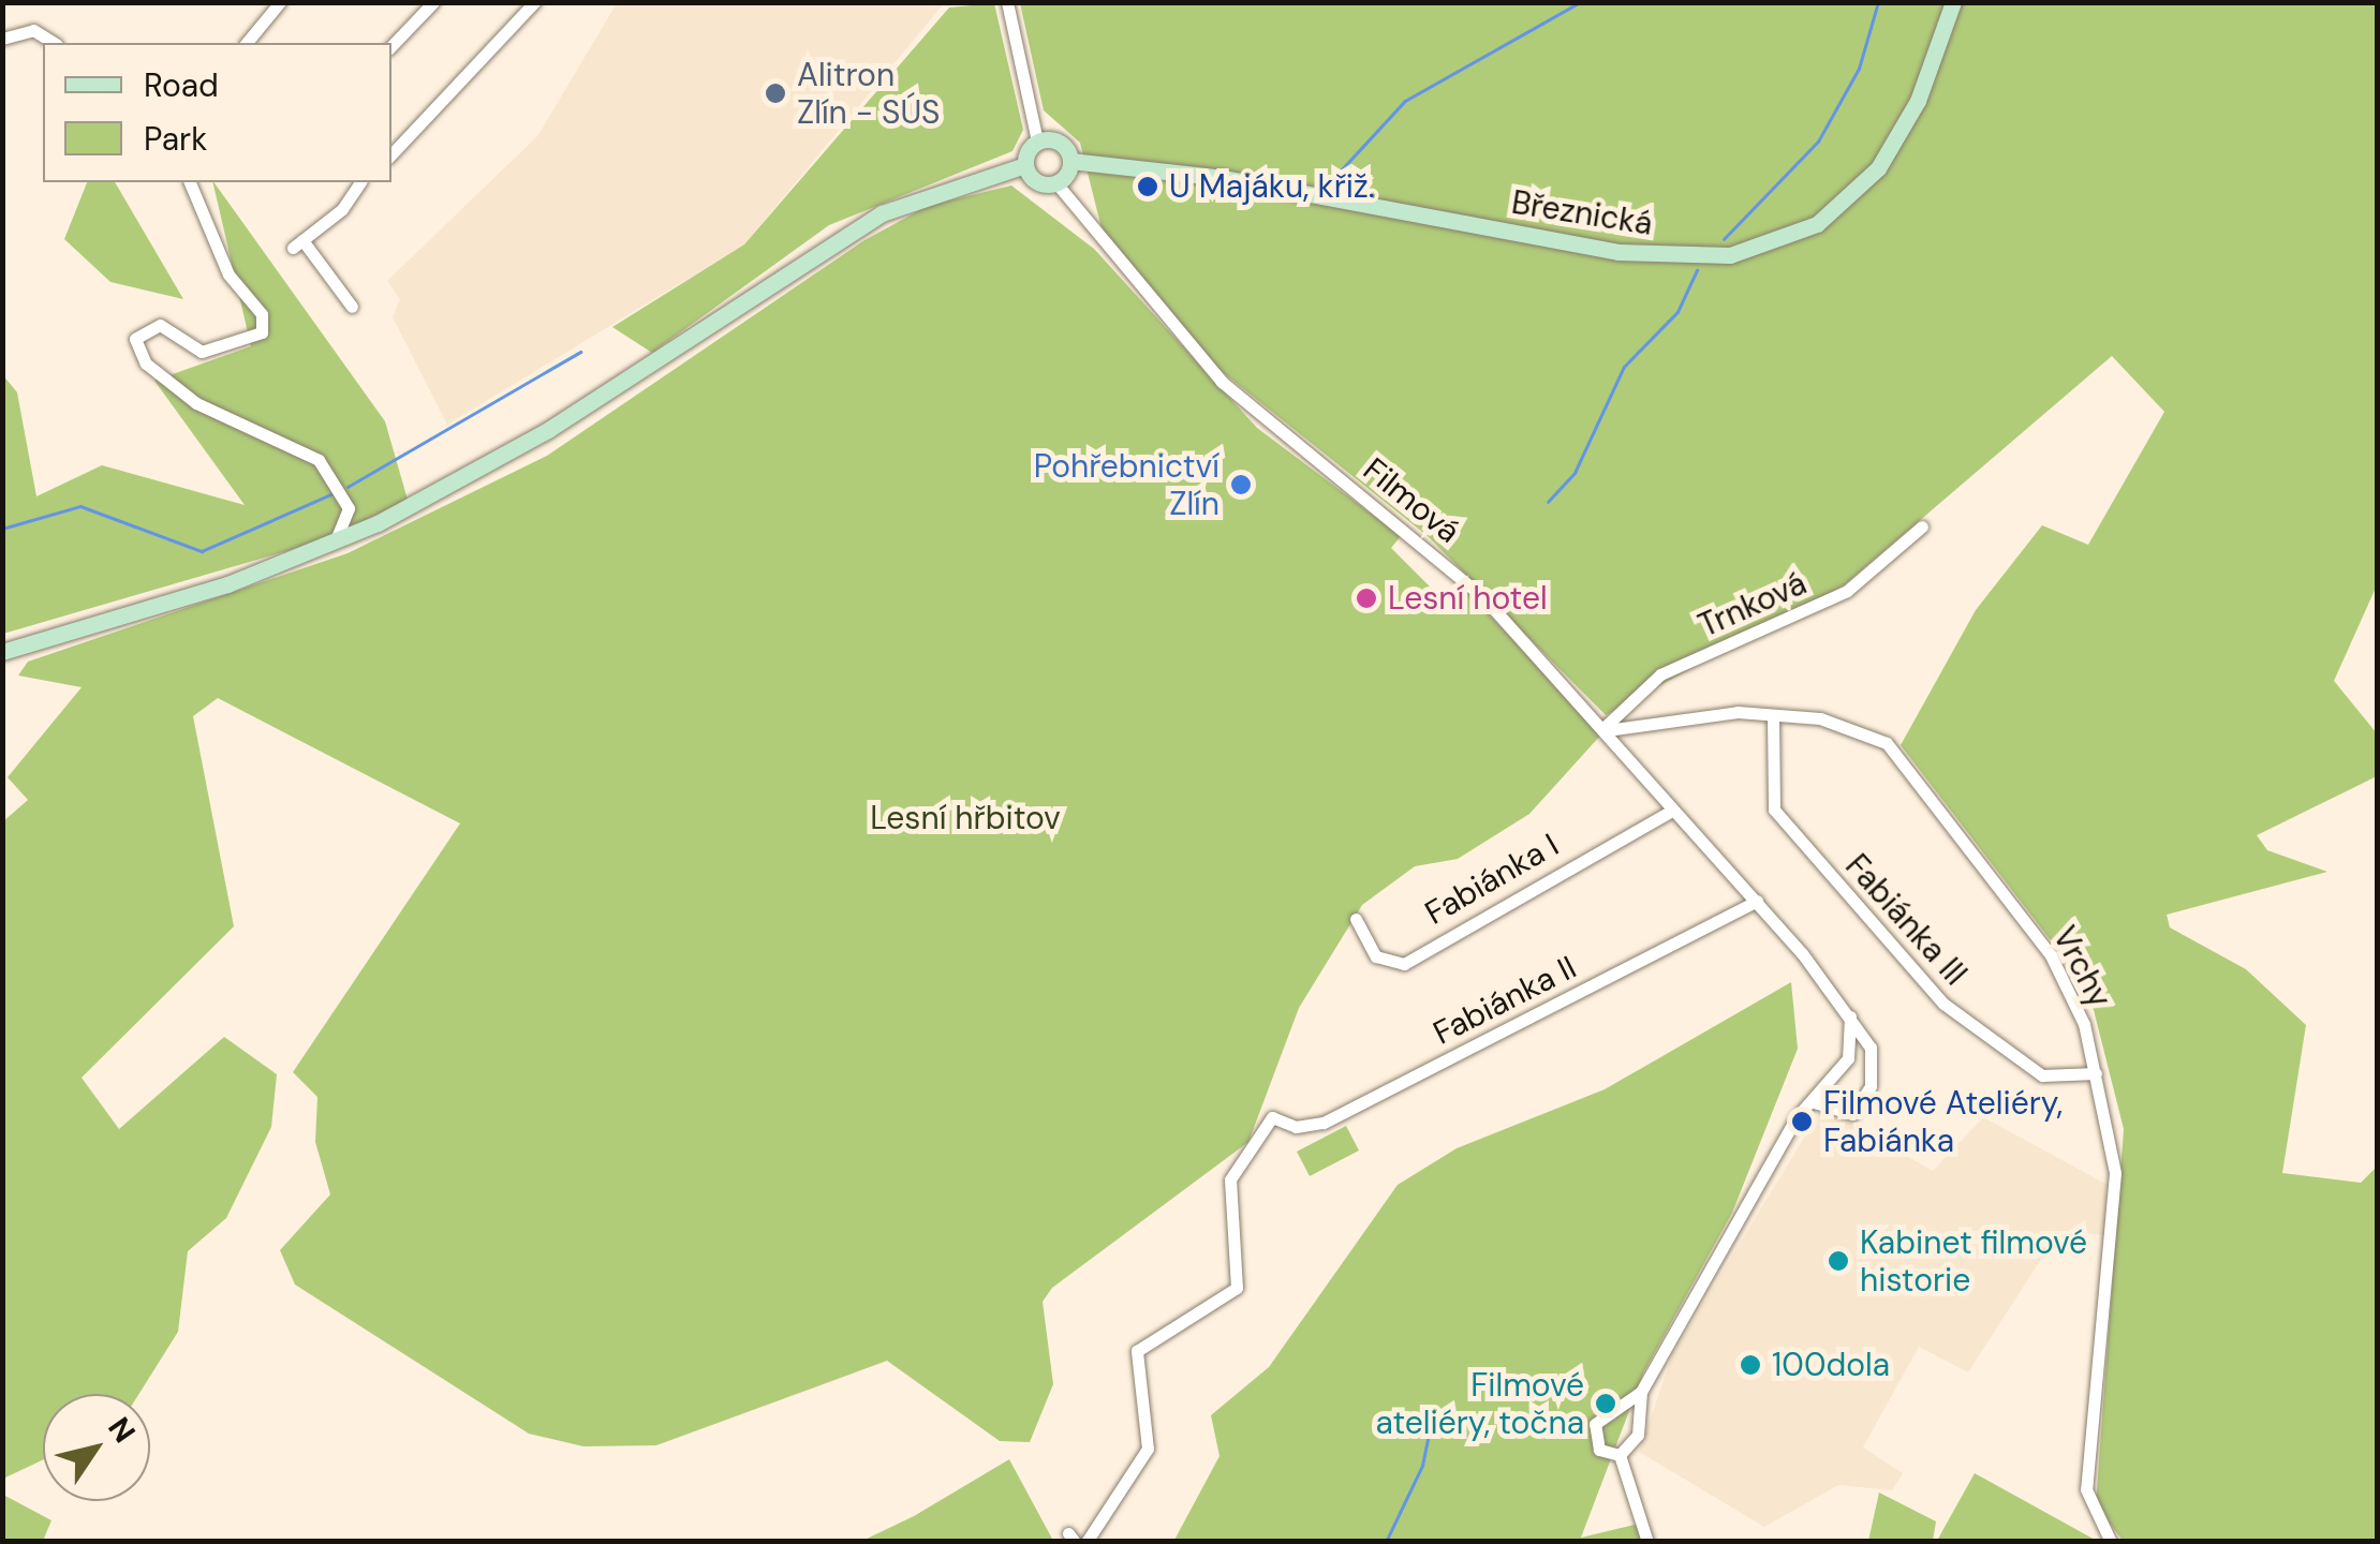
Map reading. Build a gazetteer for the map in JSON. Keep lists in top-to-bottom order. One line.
{"streets":{"main road":["Březnická"],"street":["Filmová","Trnková","Fabiánka I","Fabiánka III","Vrchy","Fabiánka II"]},"crossings":[["Březnická","Filmová"],["Filmová","Trnková"],["Filmová","Fabiánka I"],["Filmová","Vrchy"],["Filmová","Fabiánka II"],["Trnková","Vrchy"],["Fabiánka III","Vrchy"]],"parks":["Lesní hřbitov"],"places":["Alitron Zlín - SÚS","U Majáku, křiž.","Pohřebnictví Zlín","Lesní hotel","Filmové Ateliéry, Fabiánka","Kabinet filmové historie","100dola","Filmové ateliéry, točna"],"legend":["Road","Park"],"north":"top right"}
